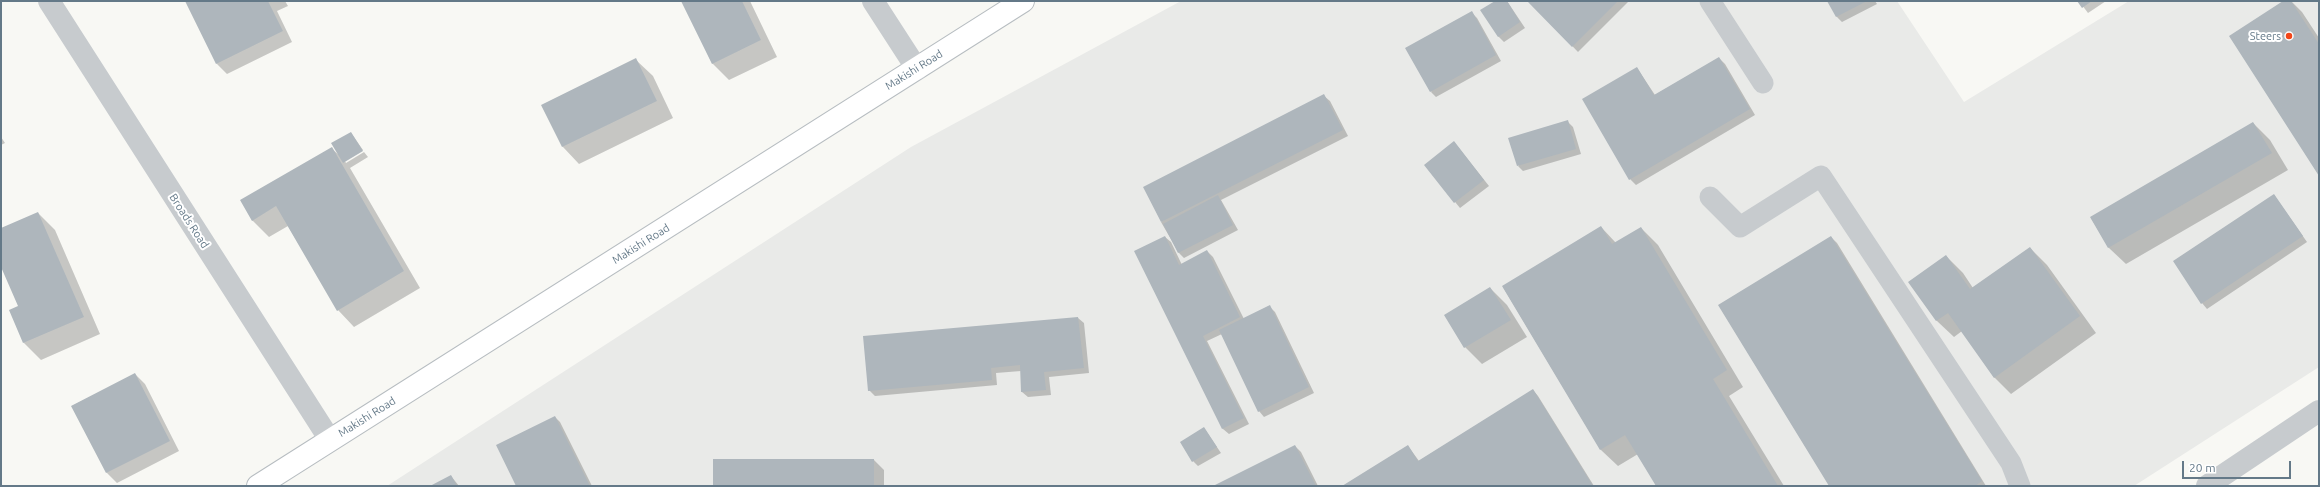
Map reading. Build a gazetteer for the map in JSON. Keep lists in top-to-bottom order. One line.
{"streets":{"main road":["Makishi Road"],"street":["Broads Road"]},"crossings":[["Makishi Road","Broads Road"]],"places":["Steers"],"scale_bar":"20 m"}
